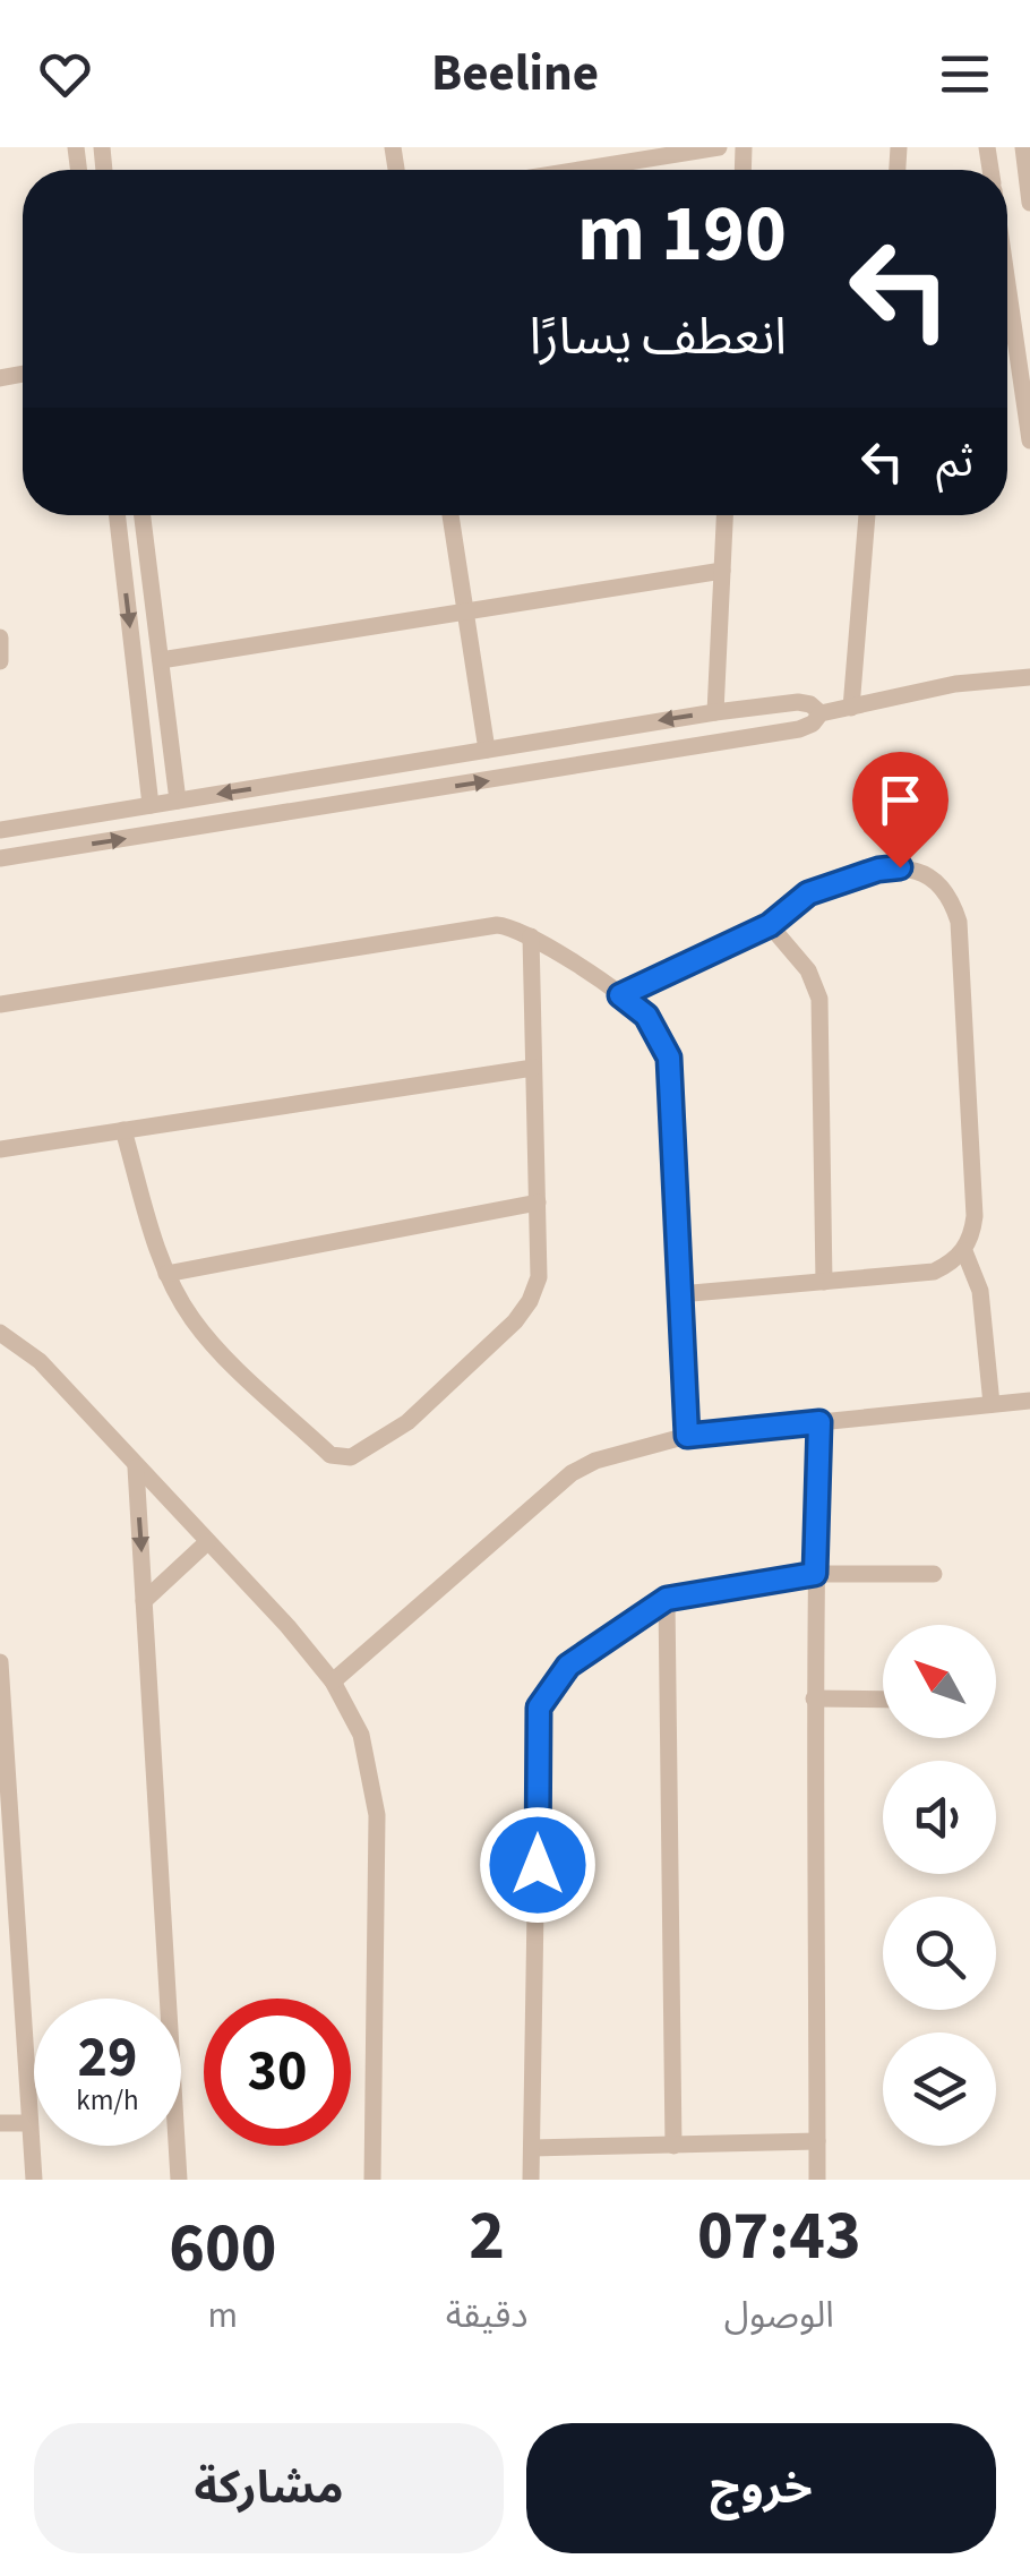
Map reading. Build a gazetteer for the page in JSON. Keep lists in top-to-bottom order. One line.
{"north":"top left","page":{"header":"Beeline","turn":["190 m","انعطف يسارًا"],"then":"ثم","speed":"29 km/h","limit":"30","eta":["07:43","الوصول","2","دقيقة","600","m"],"buttons":["خروج","مشاركة"]}}
